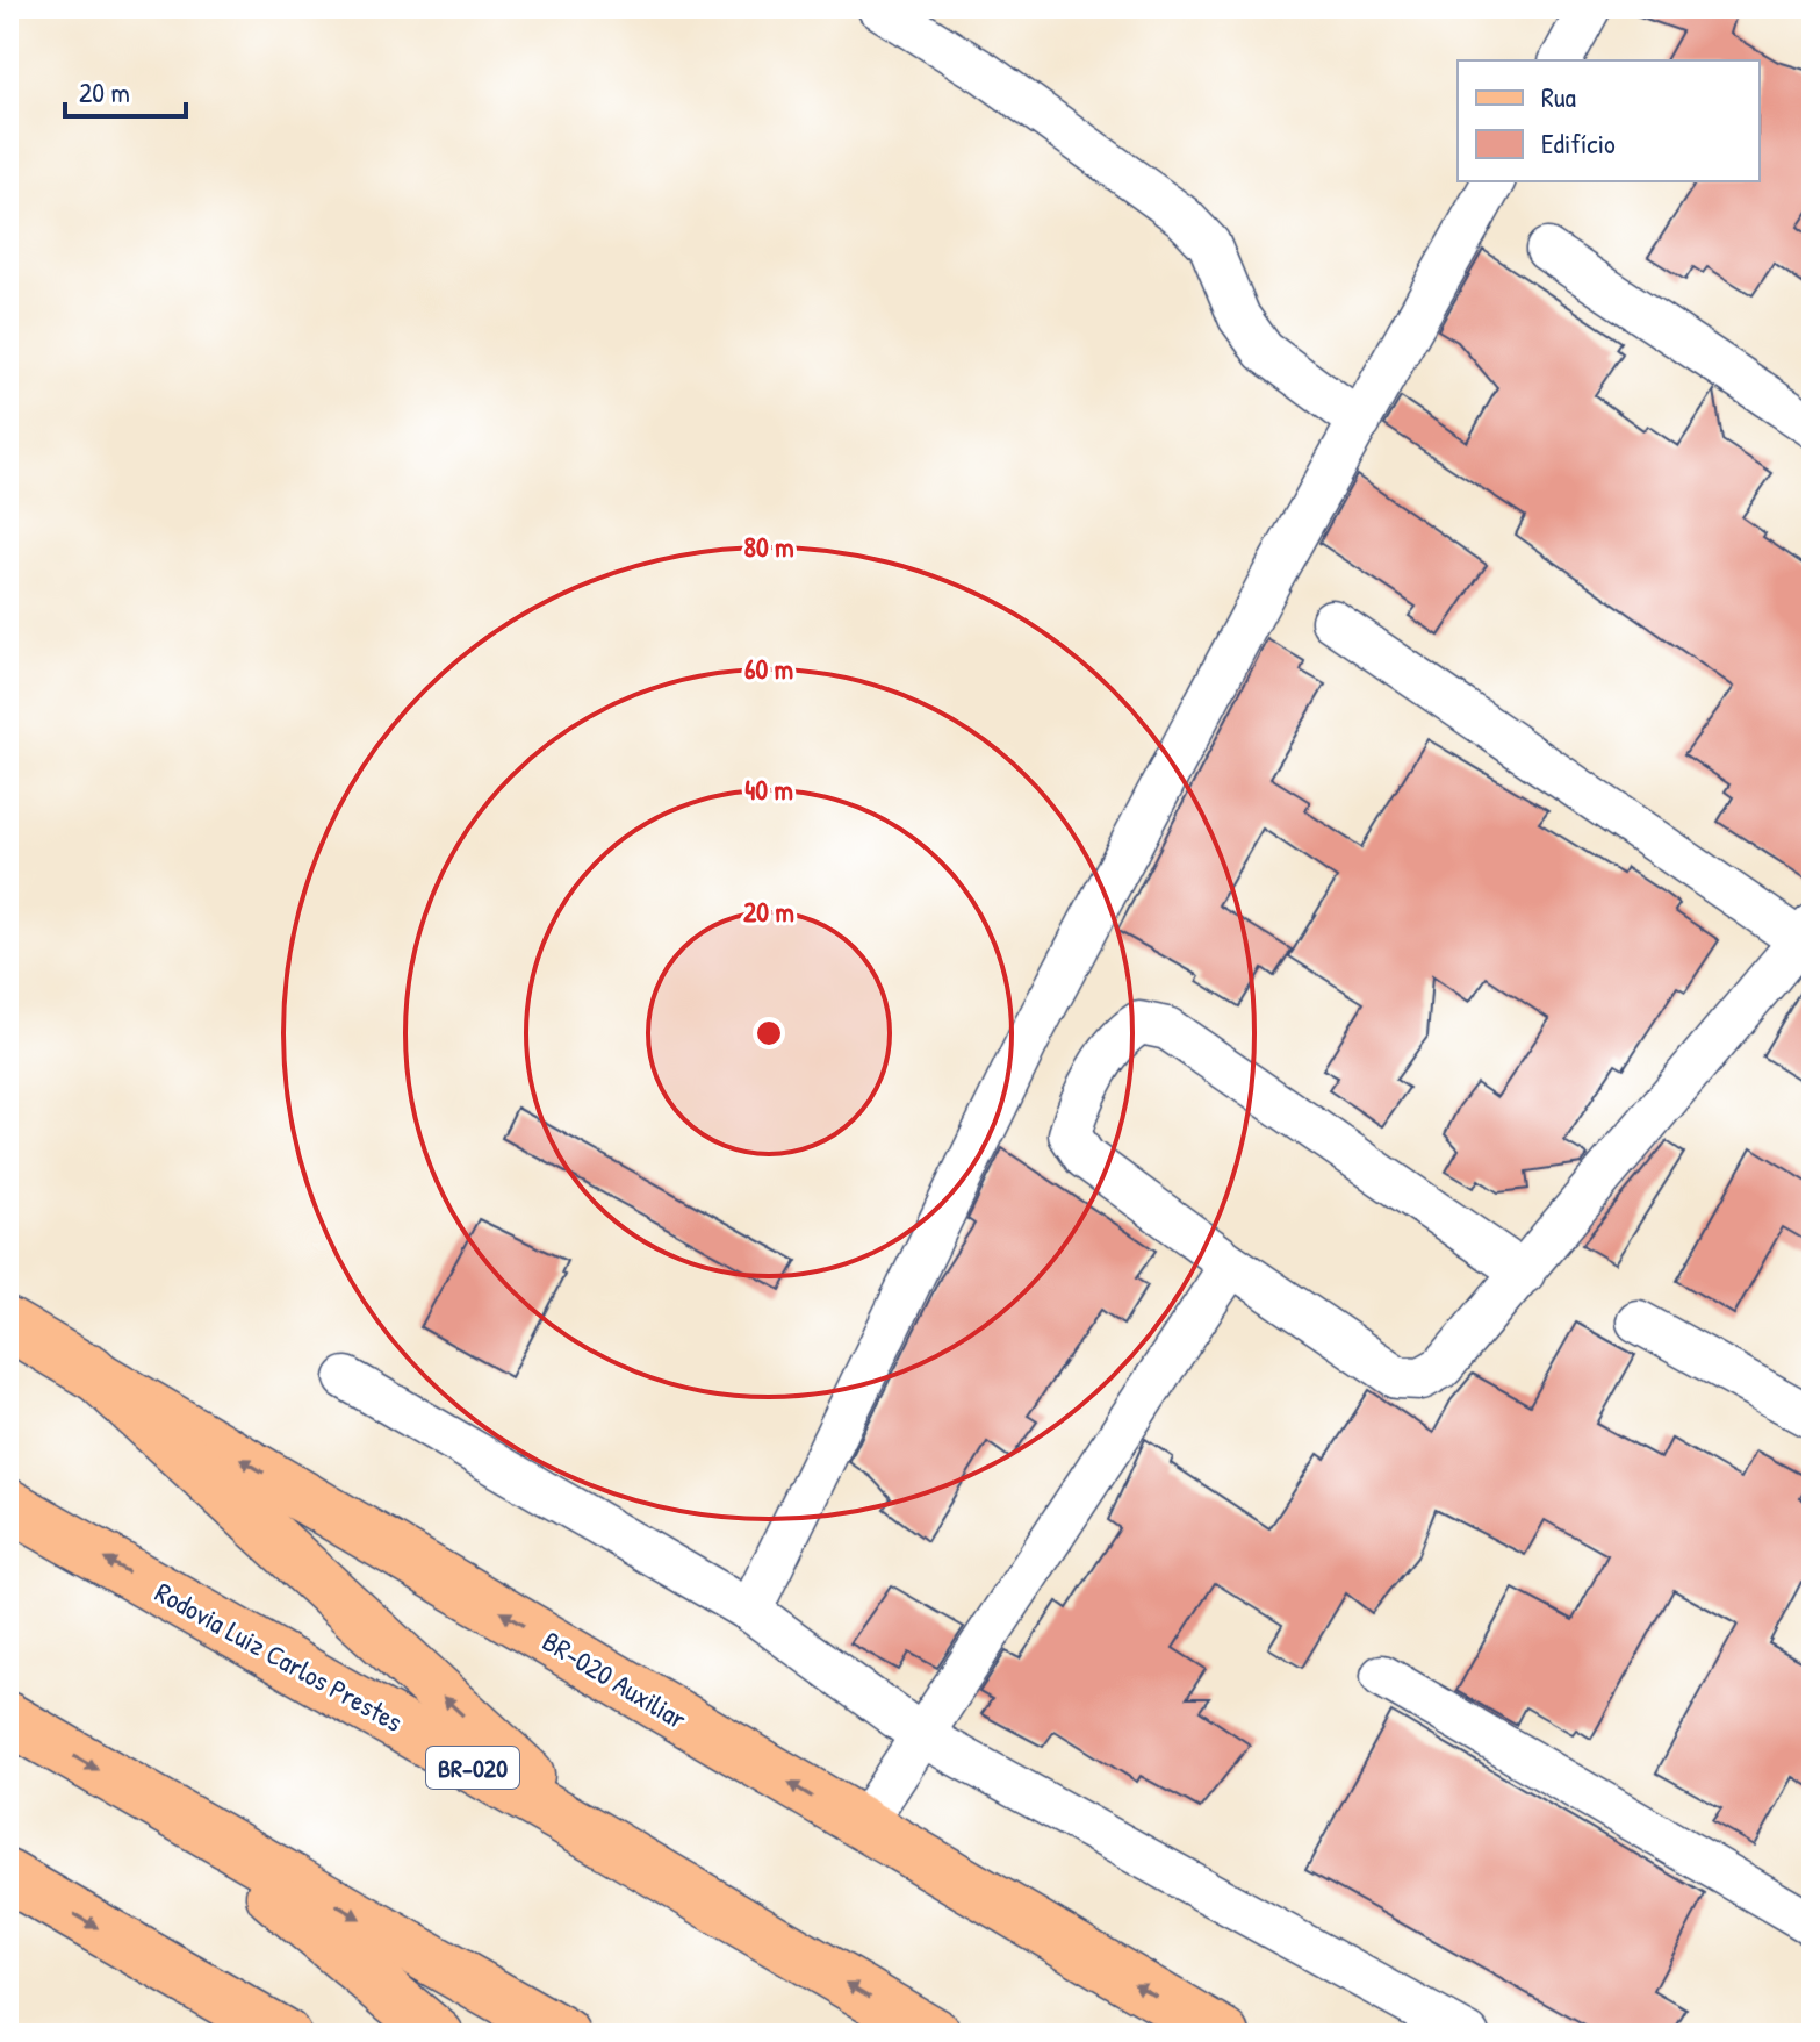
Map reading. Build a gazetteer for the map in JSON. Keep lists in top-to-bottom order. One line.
{"streets":{"main road":["Rodovia Luiz Carlos Prestes","BR-020 Auxiliar","BR-020"]},"legend":["Rua","Edifício"],"scale_bar":"20 m","rings":["80 m","60 m","40 m","20 m"]}
